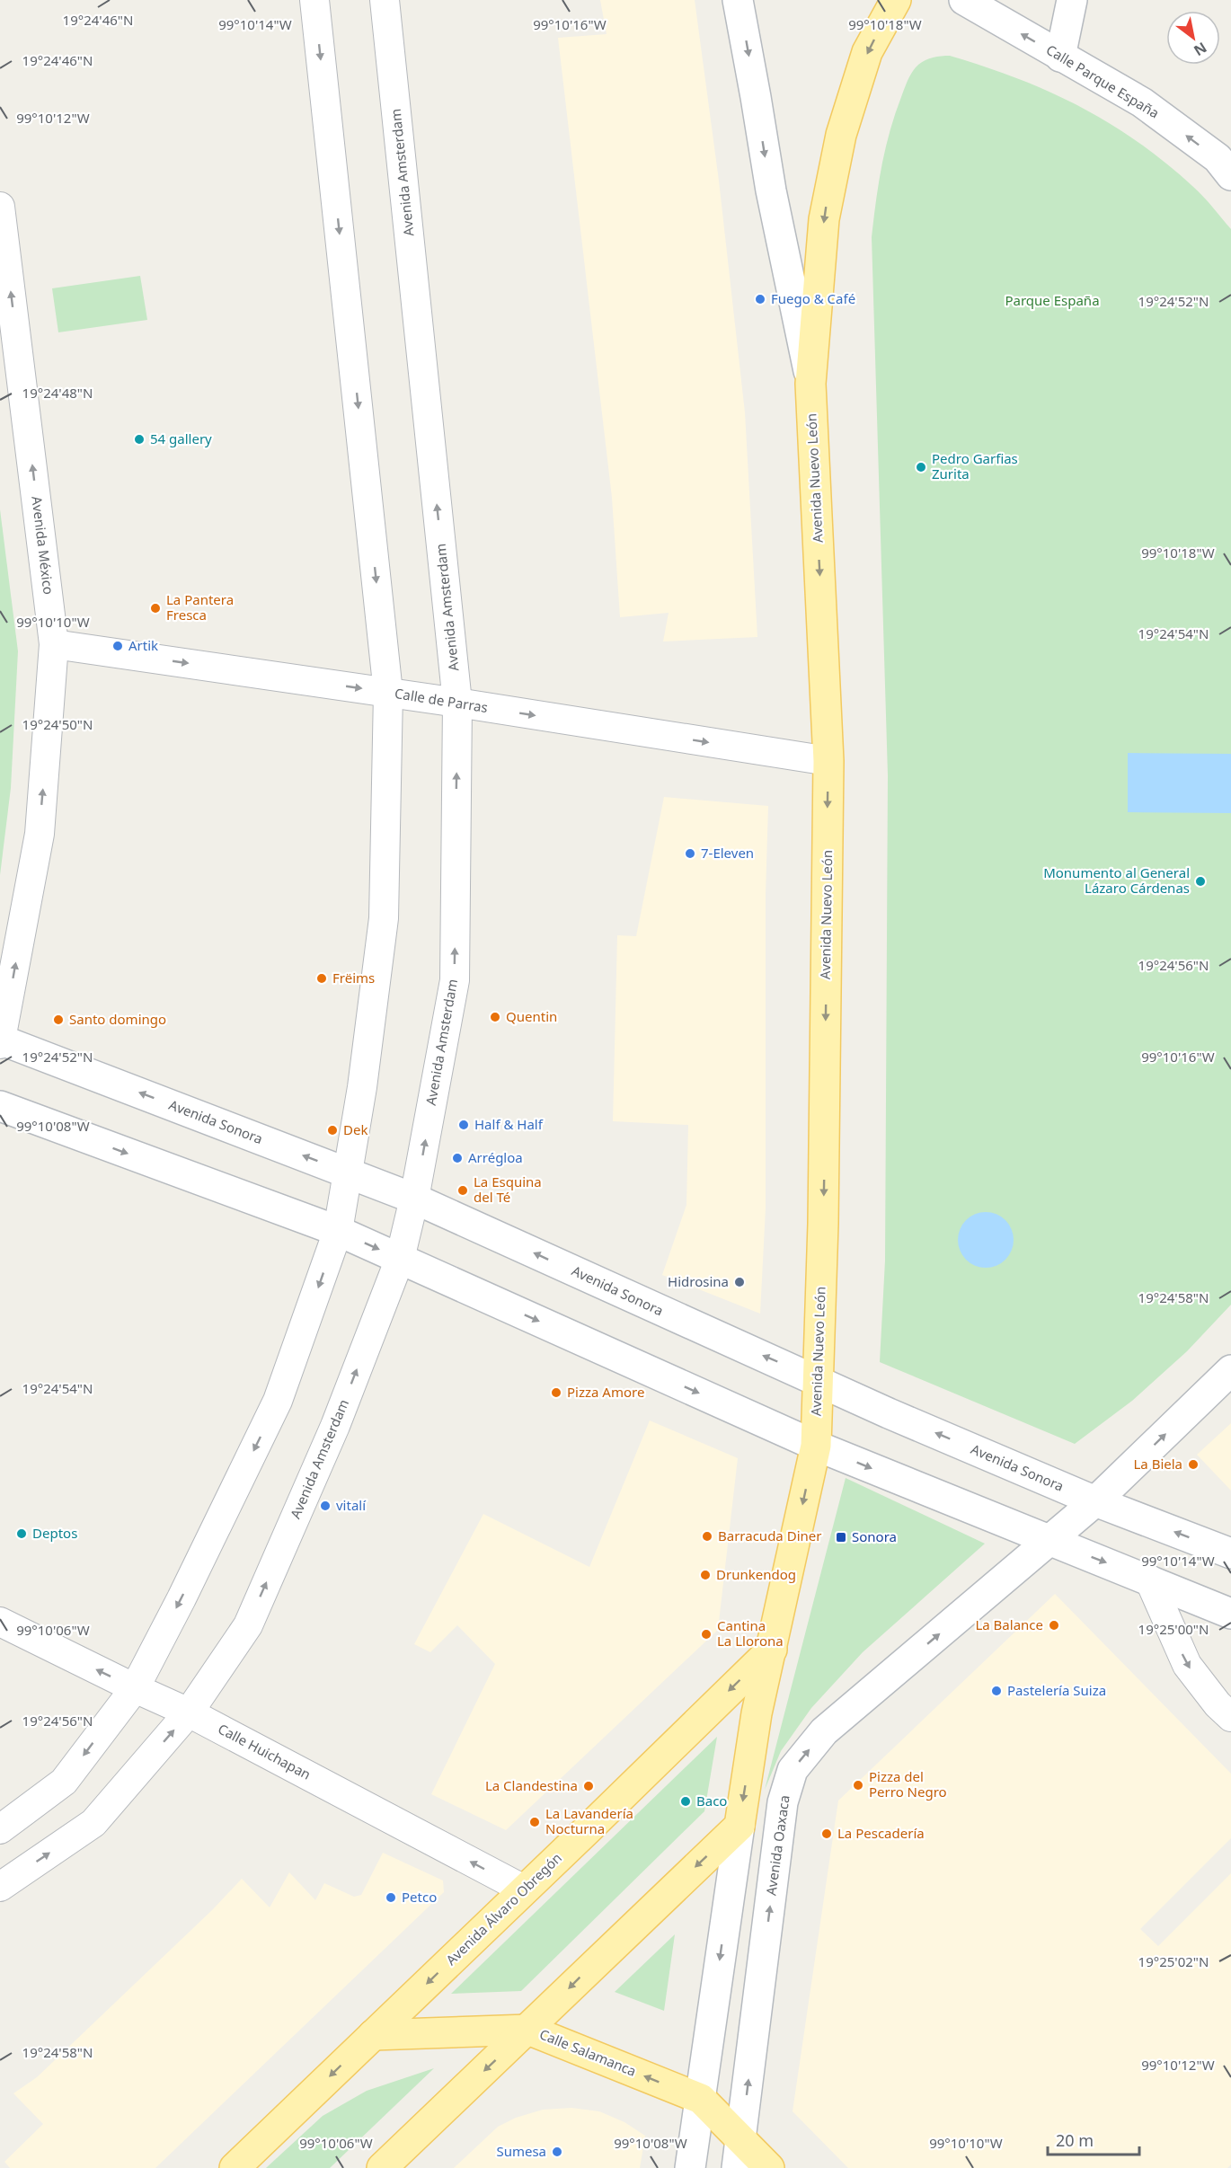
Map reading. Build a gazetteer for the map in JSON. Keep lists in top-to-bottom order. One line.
{"streets":{"main road":["Calle Parque España","Avenida Nuevo León","Avenida Sonora","Avenida Oaxaca","Avenida Álvaro Obregón","Calle Salamanca"],"street":["Avenida Amsterdam","Avenida México","Calle de Parras","Calle Huichapan"]},"crossings":[["Avenida Amsterdam","Calle de Parras"],["Avenida Amsterdam","Avenida Sonora"],["Avenida Amsterdam","Calle Huichapan"],["Avenida Nuevo León","Calle de Parras"],["Avenida Nuevo León","Avenida Sonora"],["Avenida México","Calle de Parras"],["Avenida México","Avenida Sonora"],["Avenida Sonora","Avenida Oaxaca"],["Calle Huichapan","Avenida Álvaro Obregón"],["Avenida Oaxaca","Calle Salamanca"],["Avenida Álvaro Obregón","Calle Salamanca"]],"one_way":["Calle Parque España","Avenida Nuevo León","Avenida México","Calle de Parras","Calle Huichapan","Calle Salamanca"],"parks":["Parque España"],"places":{"other":["Fuego & Café","54 gallery","Pedro Garfias Zurita","La Pantera Fresca","Artik","7-Eleven","Monumento al General Lázaro Cárdenas","Frëims","Quentin","Santo domingo","Half & Half","Dek","Arrégloa","La Esquina del Té","Hidrosina","Pizza Amore","La Biela","vitalí","Deptos","Barracuda Diner","Drunkendog","La Balance","Cantina La Llorona","Pastelería Suiza","Pizza del Perro Negro","La Clandestina","Baco","La Lavandería Nocturna","La Pescadería","Petco","Sumesa"],"transit":["Sonora"]},"scale_bar":"20 m","north":"bottom right","coordinates":["19°24'46\"N","99°10'14\"W","99°10'16\"W","99°10'18\"W","99°10'12\"W","19°24'52\"N","19°24'48\"N","99°10'10\"W","19°24'54\"N","19°24'50\"N","19°24'56\"N","99°10'08\"W","19°24'58\"N","19°25'00\"N","99°10'06\"W","19°25'02\"N"]}
